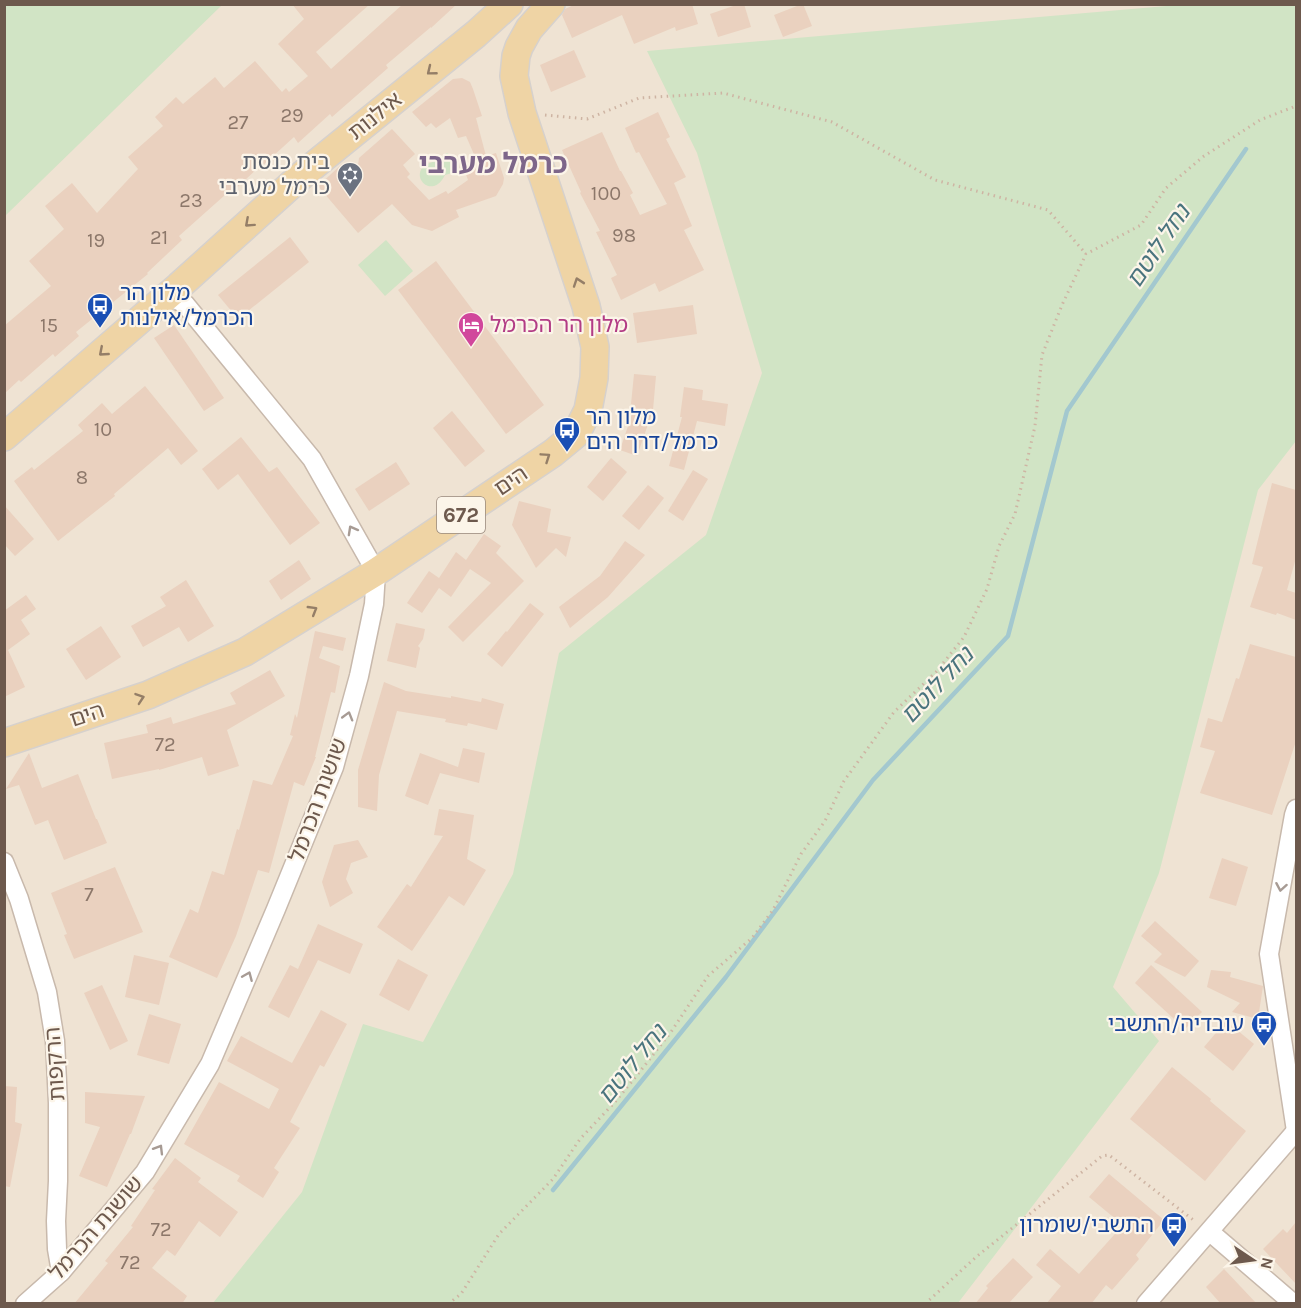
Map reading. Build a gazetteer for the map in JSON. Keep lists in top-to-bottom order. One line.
{"streets":{"main road":["אילנות","הים","672"],"street":["שושנת הכרמל","הרקפות"]},"crossings":[["הים","שושנת הכרמל"],["שושנת הכרמל","הרקפות"]],"one_way":["אילנות","הים","שושנת הכרמל"],"districts":["כרמל מערבי"],"water":["נחל לוטם"],"places":{"synagogue":["בית כנסת כרמל מערבי"],"bus stop":["מלון הר הכרמל/אילנות","מלון הר כרמל/דרך הים","עובדיה/התשבי","התשבי/שומרון"],"hotel":["מלון הר הכרמל"]},"house_numbers":["29","27","100","23","98","21","19","15","10","8","72","7","72","72"],"north":"right"}
